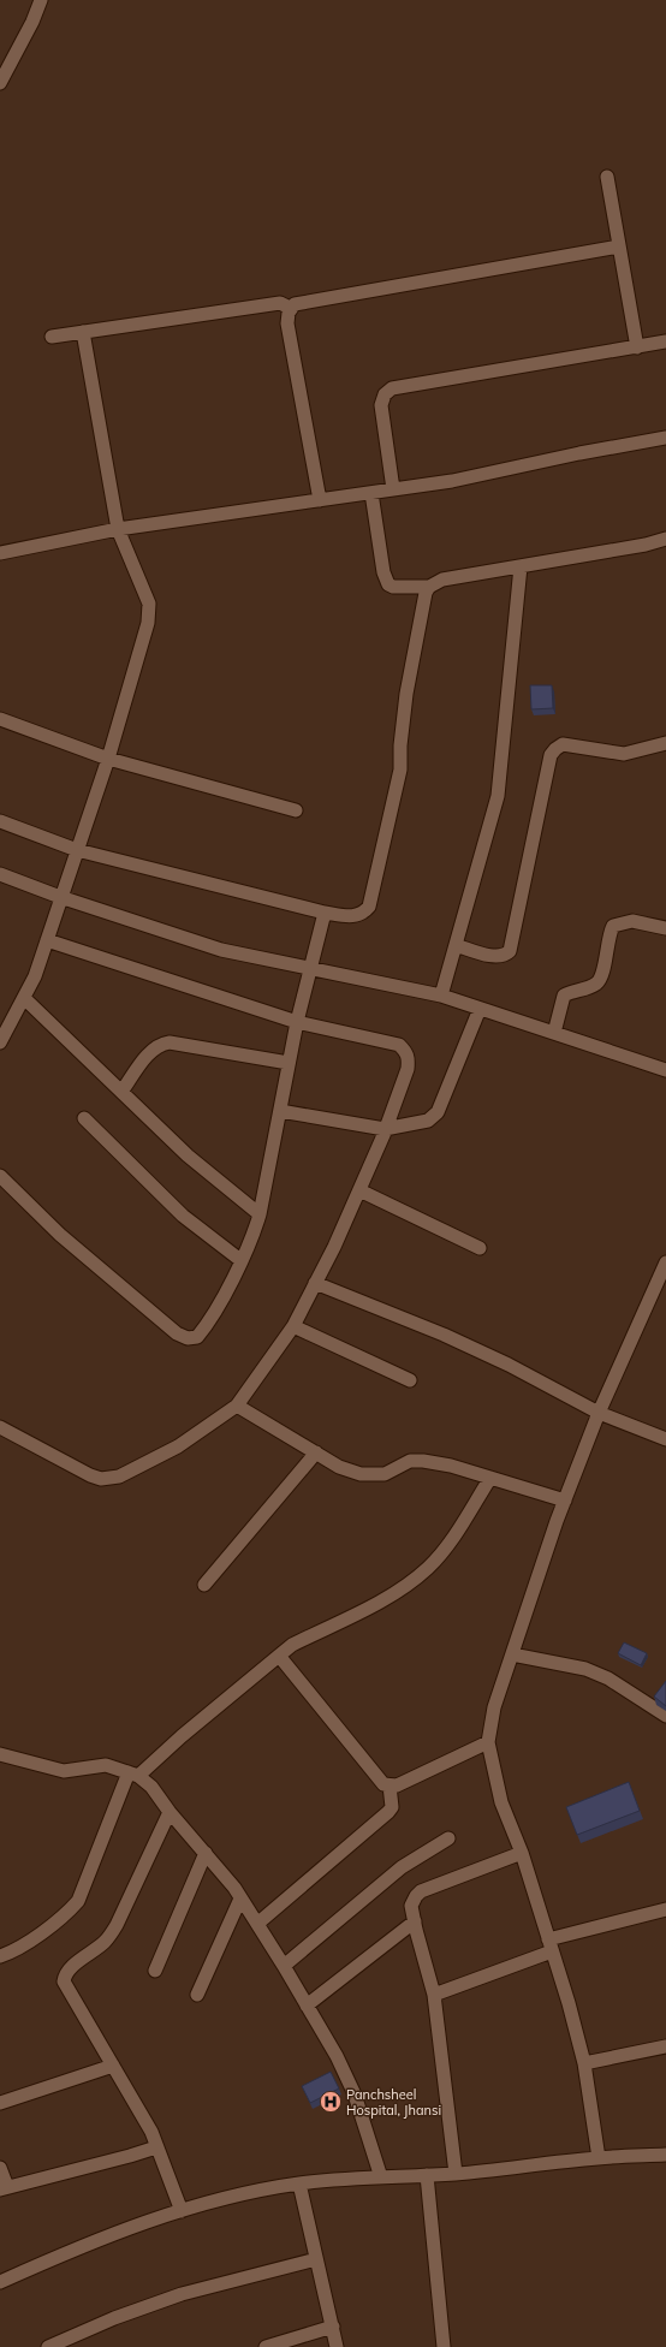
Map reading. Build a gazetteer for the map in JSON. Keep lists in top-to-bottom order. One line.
{"places":{"hospital":["Panchsheel Hospital, Jhansi"]}}
